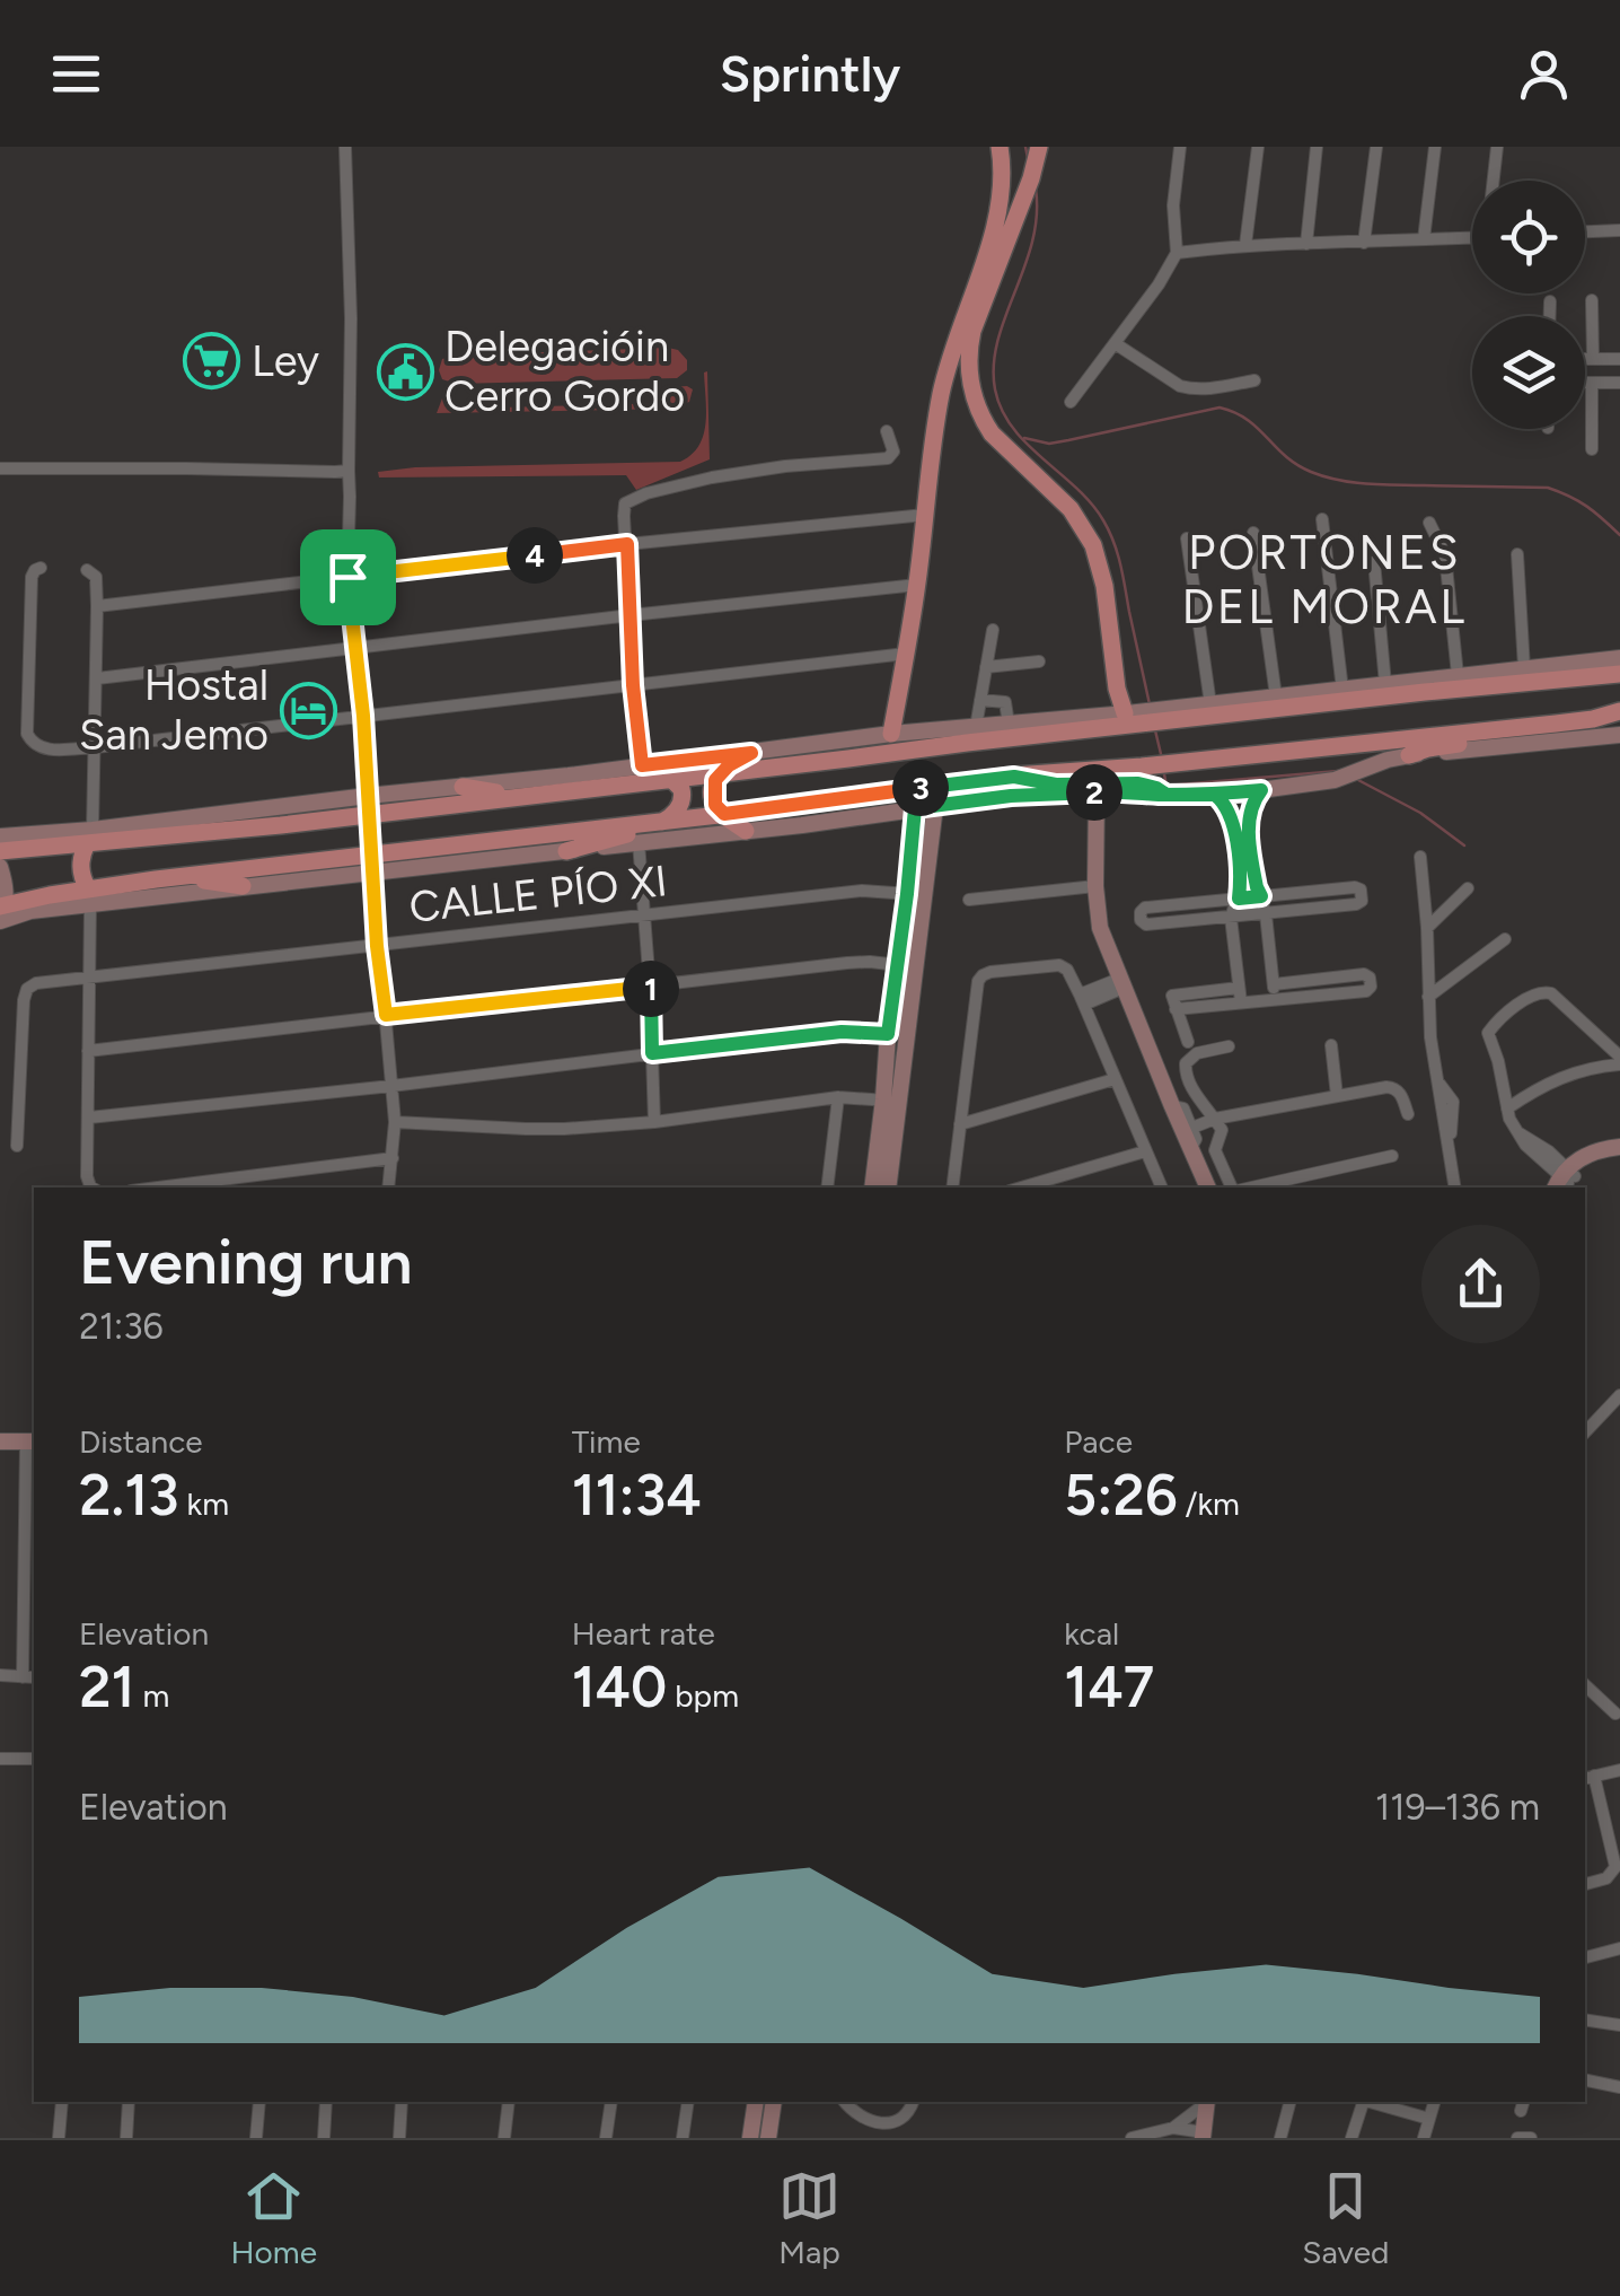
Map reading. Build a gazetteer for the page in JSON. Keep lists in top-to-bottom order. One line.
{"streets":{"street":["CALLE PÍO XI"]},"districts":["PORTONES DEL MORAL"],"places":{"supermarket":["Ley"],"public building":["Delegacióin Cerro Gordo"],"hotel":["Hostal San Jemo"]},"page":{"header":"Sprintly","pins":["4","3","2","1"],"heading":["Evening run","21:36"],"stats":[["Distance","2.13 km"],["Time","11:34"],["Pace","5:26 /km"],["Elevation","21 m"],["Heart rate","140 bpm"],["kcal","147"]],"chart":["Elevation","119–136 m"],"tabs":["Home","Map","Saved"]}}
